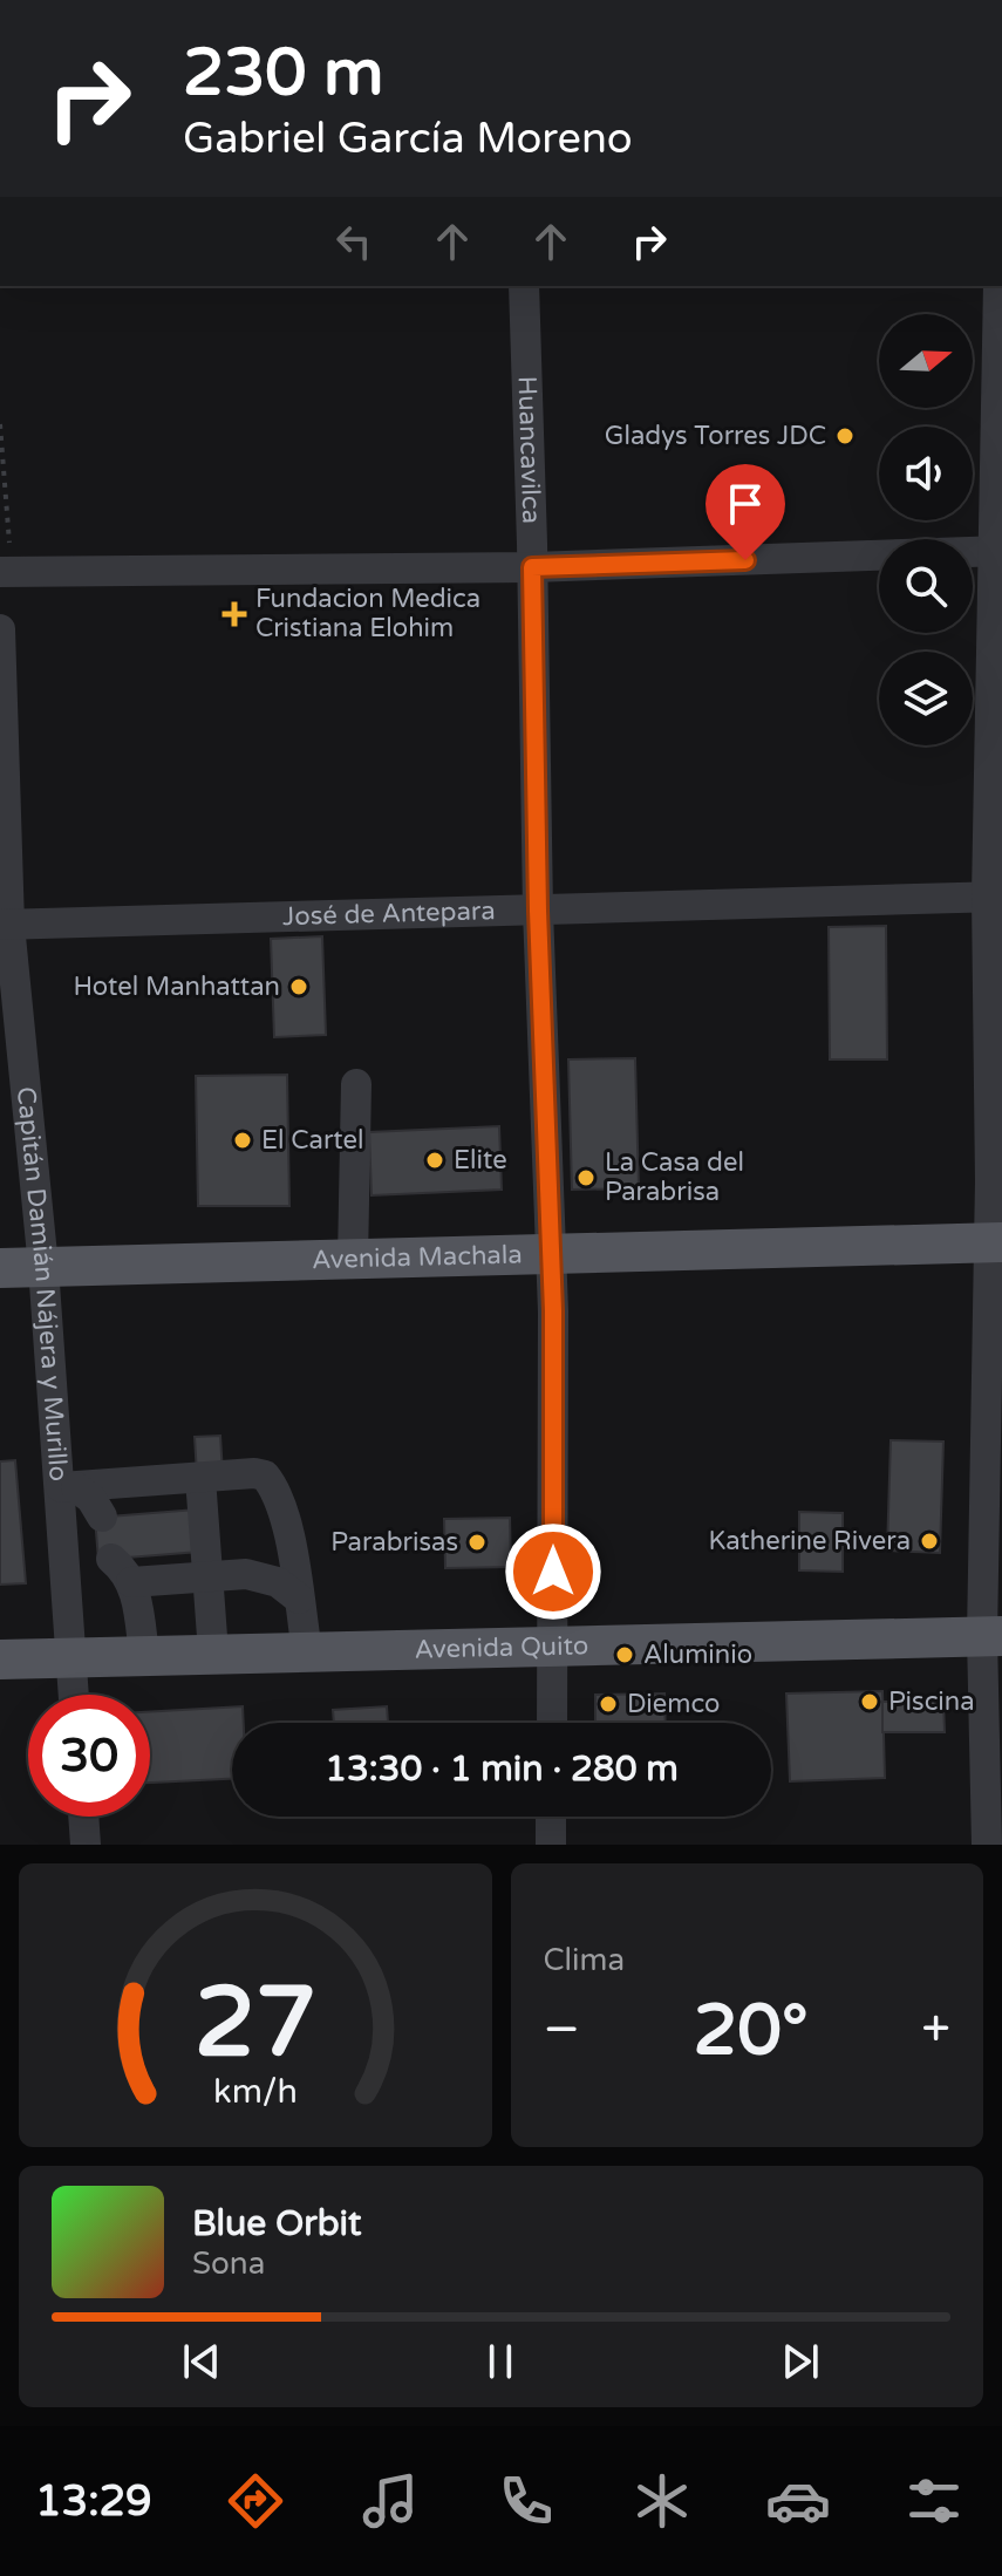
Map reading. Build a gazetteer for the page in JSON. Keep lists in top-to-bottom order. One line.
{"streets":{"main road":["Avenida Machala","Avenida Quito"],"street":["Huancavilca","José de Antepara","Capitán Damián Nájera y Murillo"]},"crossings":[["Huancavilca","José de Antepara"],["Huancavilca","Avenida Machala"],["Huancavilca","Avenida Quito"],["José de Antepara","Capitán Damián Nájera y Murillo"],["Avenida Machala","Capitán Damián Nájera y Murillo"],["Capitán Damián Nájera y Murillo","Avenida Quito"]],"places":{"other":["Gladys Torres JDC","Hotel Manhattan","El Cartel","Elite","La Casa del Parabrisa","Katherine Rivera","Parabrisas","Aluminio","Piscina","Diemco"],"health":["Fundacion Medica Cristiana Elohim"]},"north":"right","page":{"turn":["230 m","Gabriel García Moreno"],"limit":"30","trip":"13:30 · 1 min · 280 m","tile":"Clima","heat":["−","20°","+"],"song":["Blue Orbit","Sona"],"tabs":"13:29","gauge":["27","km/h"]}}
